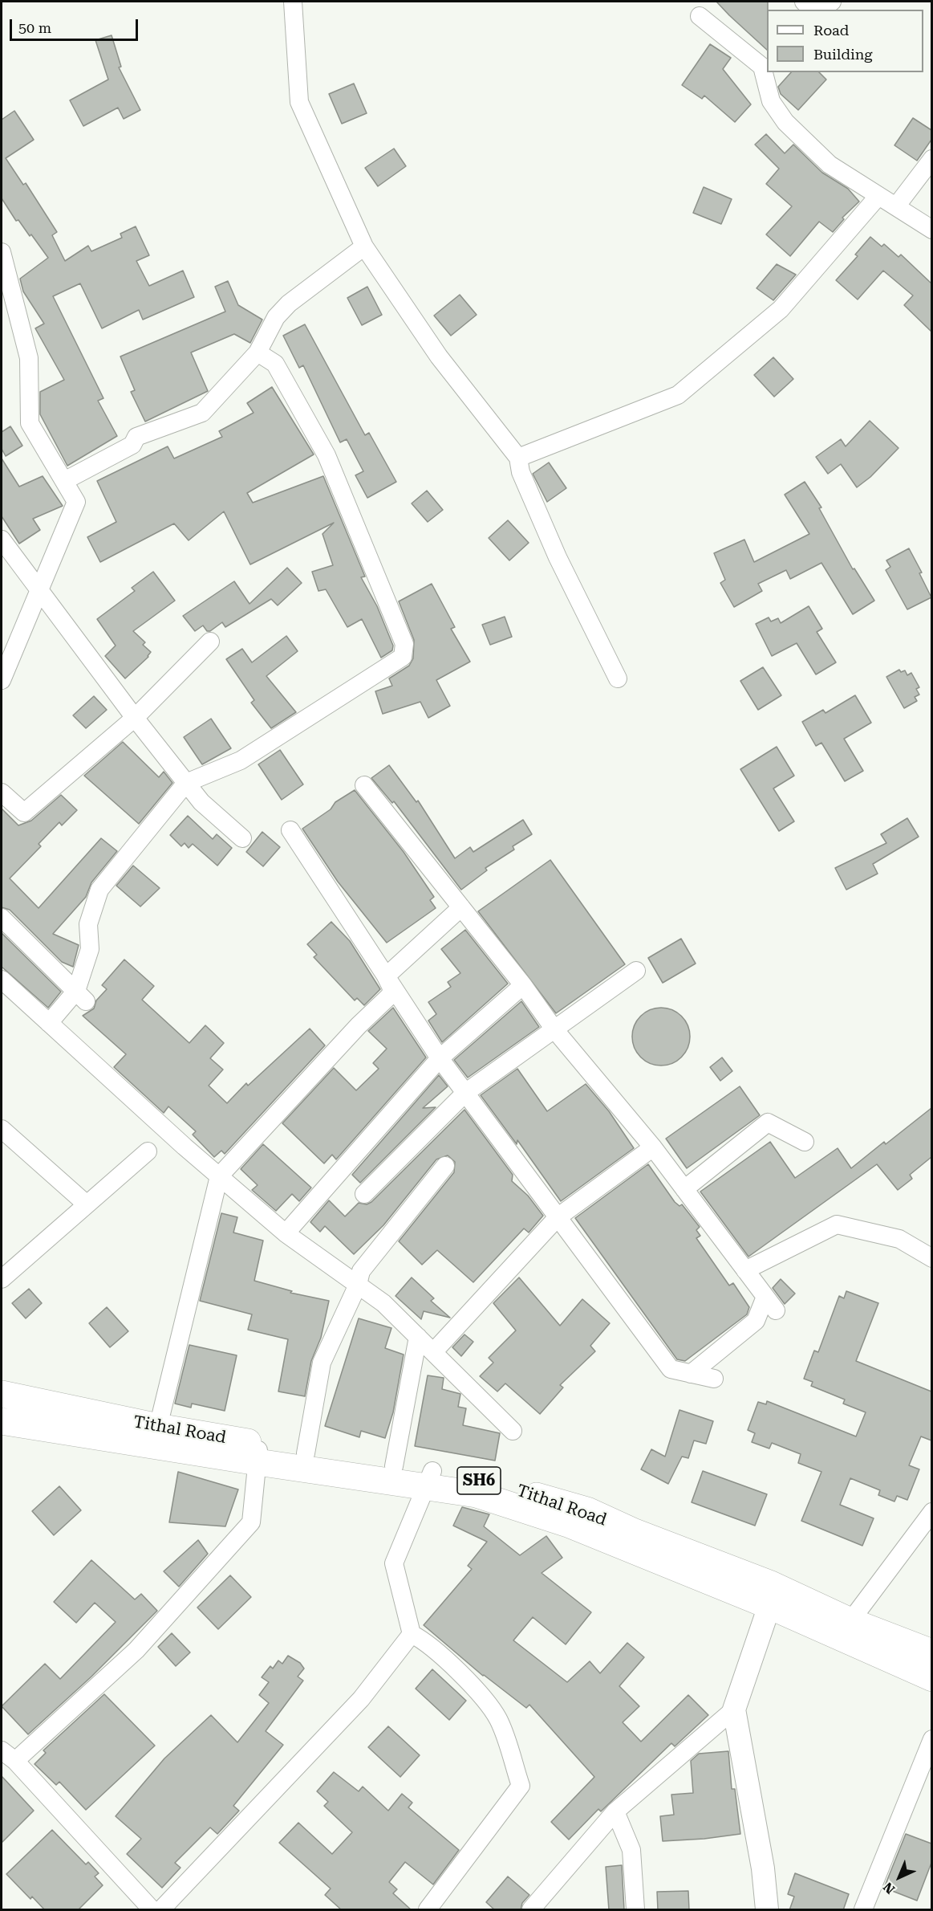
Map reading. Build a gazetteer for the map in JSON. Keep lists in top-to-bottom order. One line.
{"streets":{"main road":["Tithal Road","SH6"]},"legend":["Road","Building"],"scale_bar":"50 m","north":"bottom left"}
